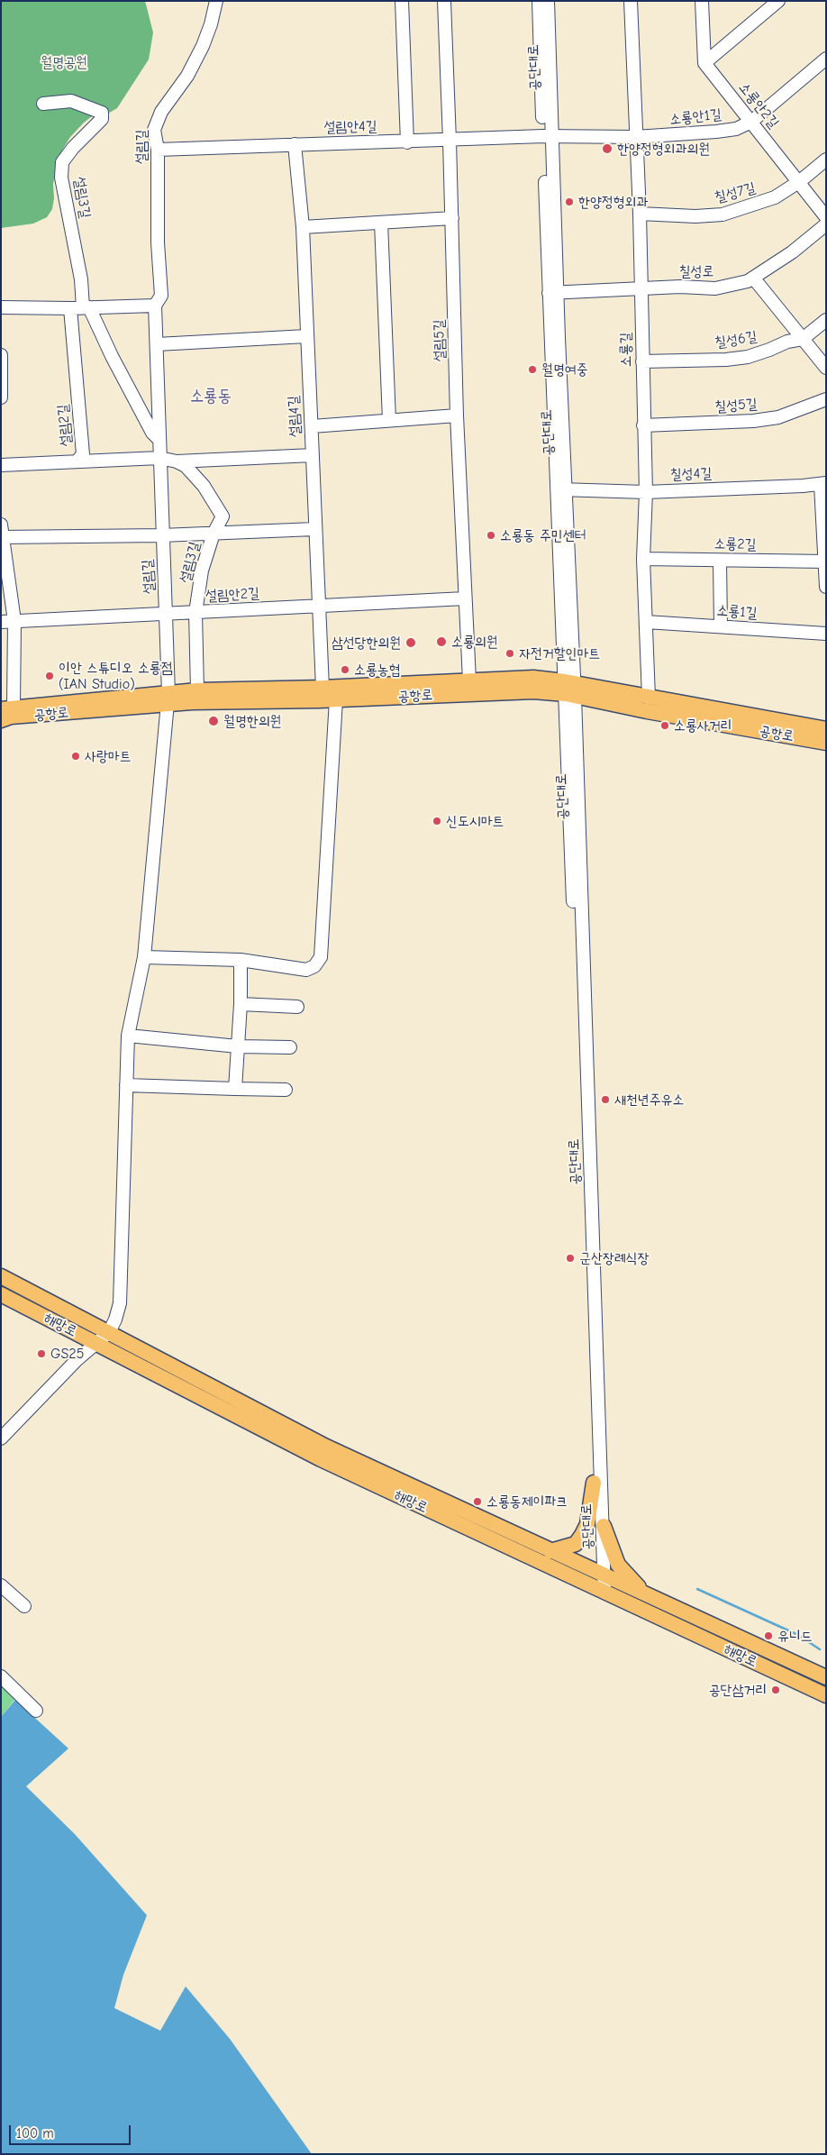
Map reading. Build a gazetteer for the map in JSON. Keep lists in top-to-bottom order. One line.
{"streets":{"main road":["공항로","해망로"],"street":["공단대로","소룡안2길","소룡안1길","설림안4길","설림길","칠성7길","설림3길","칠성로","칠성6길","설림5길","소룡길","칠성5길","설림4길","설림2길","칠성4길","소룡2길","설림안2길","소룡1길"]},"crossings":[["공단대로","소룡안1길"],["공단대로","설림안4길"],["공단대로","칠성로"],["공단대로","칠성4길"],["공단대로","공항로"],["공단대로","해망로"],["소룡안2길","소룡안1길"],["소룡안2길","칠성7길"],["소룡안1길","설림안4길"],["소룡안1길","소룡길"],["설림안4길","설림길"],["설림안4길","설림5길"],["설림안4길","설림4길"],["설림길","설림3길"],["설림길","설림안2길"],["설림길","공항로"],["설림길","해망로"],["칠성7길","소룡길"],["설림3길","설림2길"],["설림3길","설림안2길"],["설림3길","공항로"],["칠성로","소룡길"],["칠성6길","소룡길"],["설림5길","설림안2길"],["설림5길","공항로"],["소룡길","칠성5길"],["소룡길","칠성4길"],["소룡길","소룡2길"],["소룡길","소룡1길"],["소룡길","공항로"],["설림4길","설림안2길"],["설림4길","공항로"]],"districts":["소룡동"],"parks":["월명공원"],"places":["한양정형외과의원","한양정형외과","월명여중","소룡동 주민센터","소룡의원","삼선당한의원","자전거할인마트","소룡농협","이안 스튜디오 소룡점 (IAN Studio)","월명한의원","소룡사거리","사랑마트","신도시마트","새천년주유소","군산장례식장","GS25","소룡동제이파크","유니드","공단삼거리"],"scale_bar":"100 m"}
